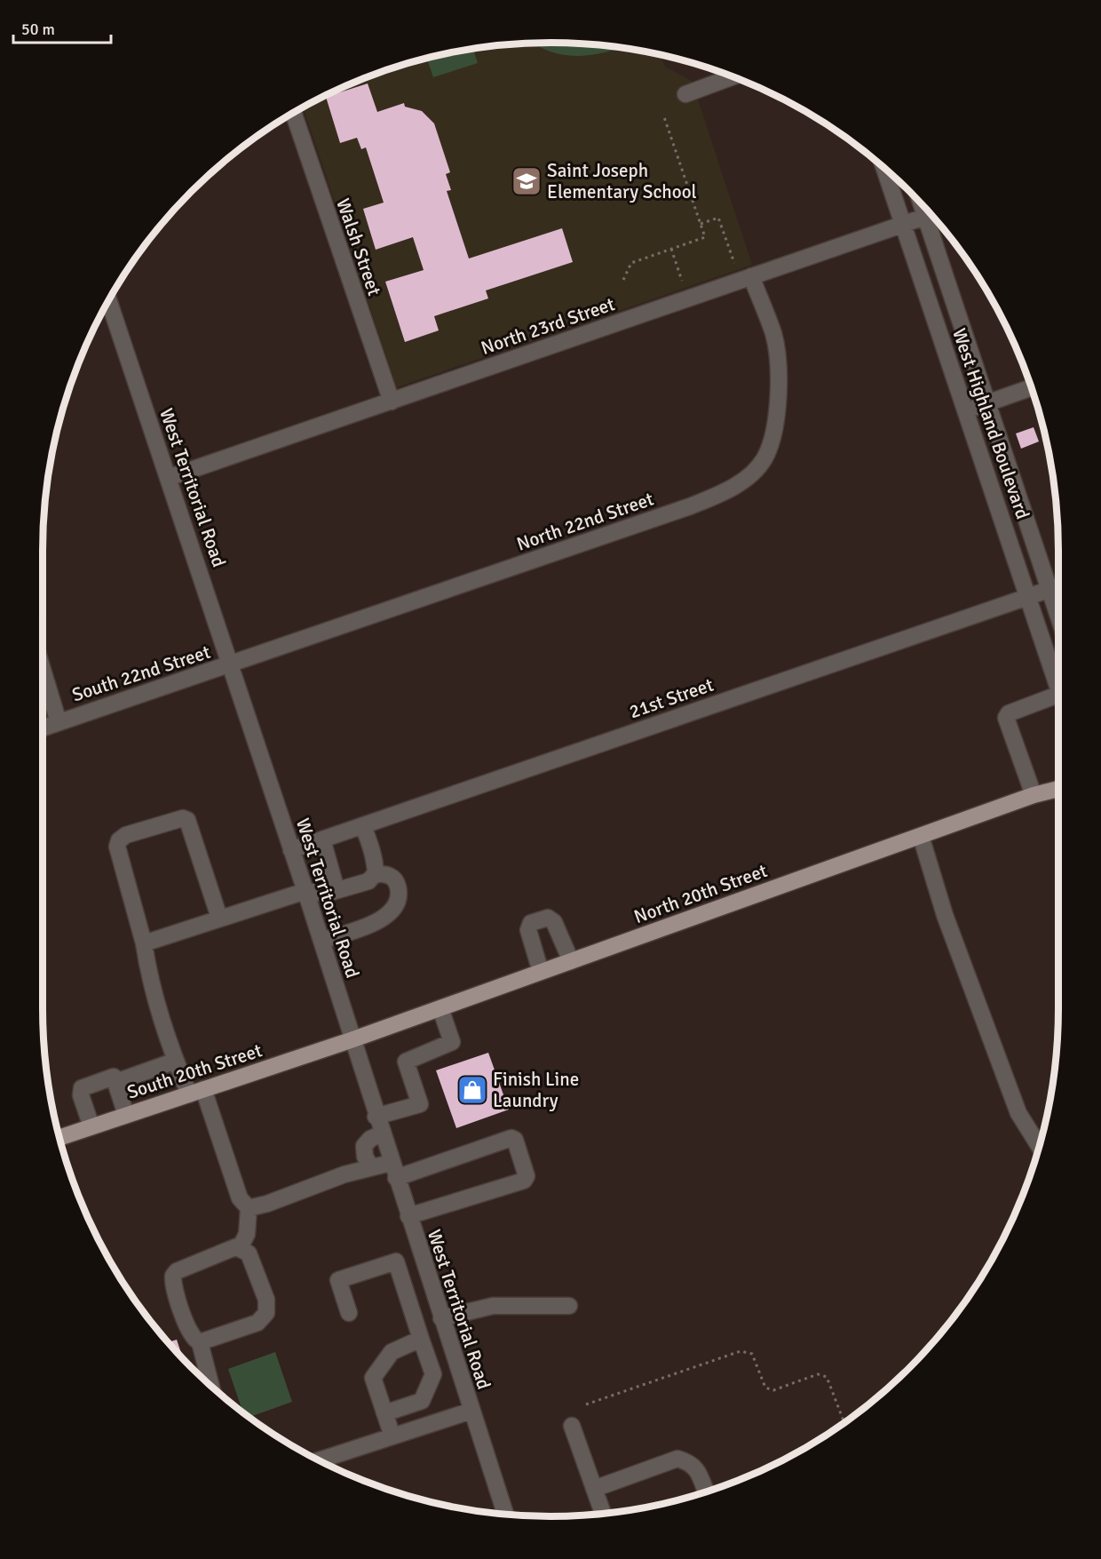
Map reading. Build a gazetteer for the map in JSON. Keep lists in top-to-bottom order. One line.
{"streets":{"main road":["North 20th Street","South 20th Street"],"street":["Walsh Street","North 23rd Street","West Highland Boulevard","West Territorial Road","North 22nd Street","South 22nd Street","21st Street"]},"crossings":[["Walsh Street","North 23rd Street"],["North 23rd Street","West Highland Boulevard"],["North 23rd Street","West Territorial Road"],["North 23rd Street","North 22nd Street"],["West Highland Boulevard","21st Street"],["West Territorial Road","North 22nd Street"],["West Territorial Road","South 22nd Street"],["West Territorial Road","21st Street"],["West Territorial Road","North 20th Street"],["West Territorial Road","South 20th Street"],["North 22nd Street","South 22nd Street"],["North 20th Street","South 20th Street"]],"places":{"school or university":["Saint Joseph Elementary School"],"shop":["Finish Line Laundry"]},"scale_bar":"50 m"}
